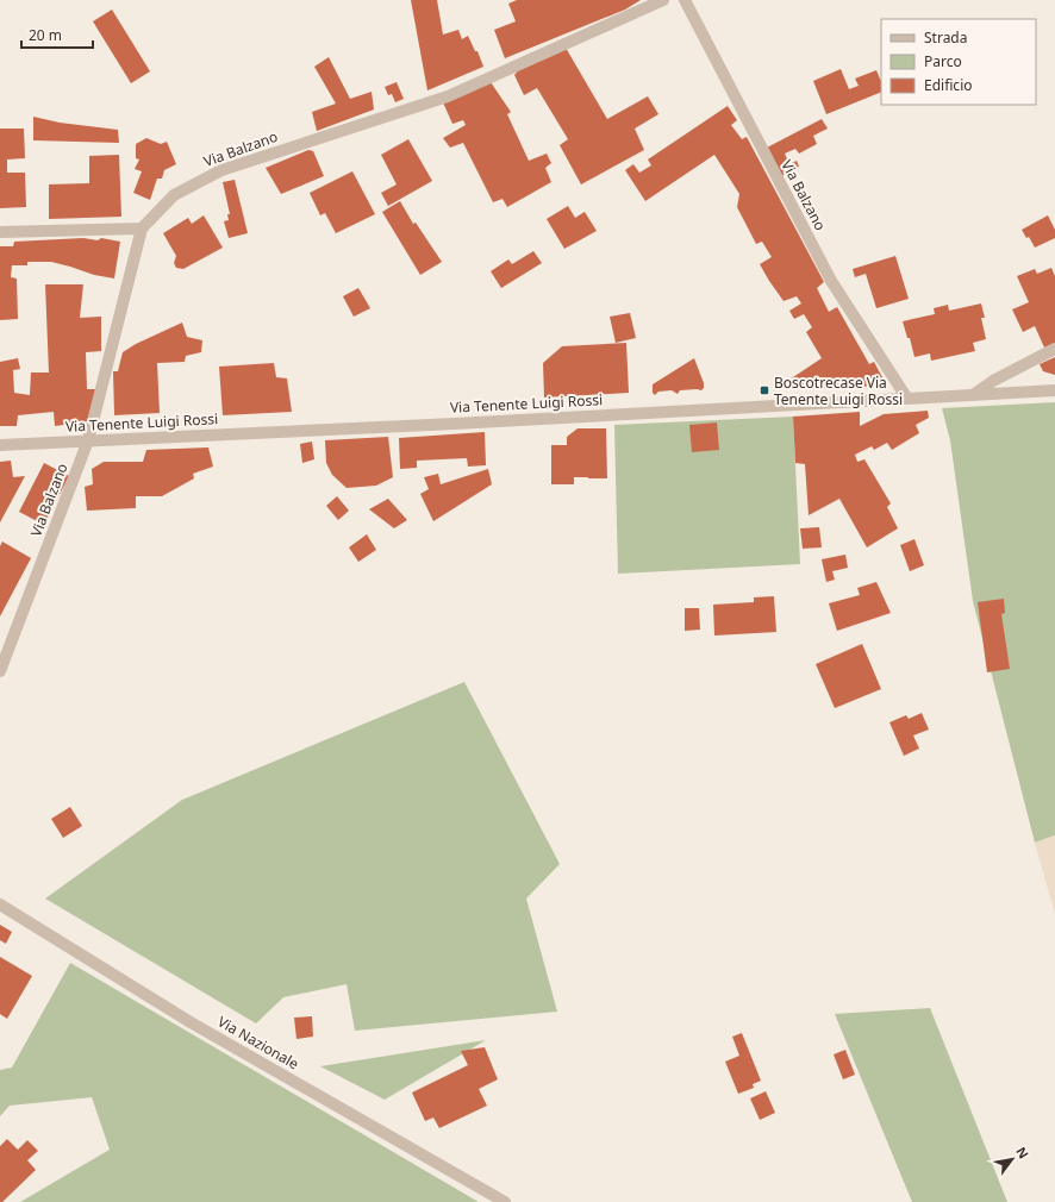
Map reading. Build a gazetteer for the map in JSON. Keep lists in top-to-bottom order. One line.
{"streets":{"street":["Via Balzano","Via Tenente Luigi Rossi","Via Nazionale"]},"crossings":[["Via Balzano","Via Tenente Luigi Rossi"]],"places":{"transit":["Boscotrecase Via Tenente Luigi Rossi"]},"legend":["Strada","Parco","Edificio"],"scale_bar":"20 m","north":"top right"}
